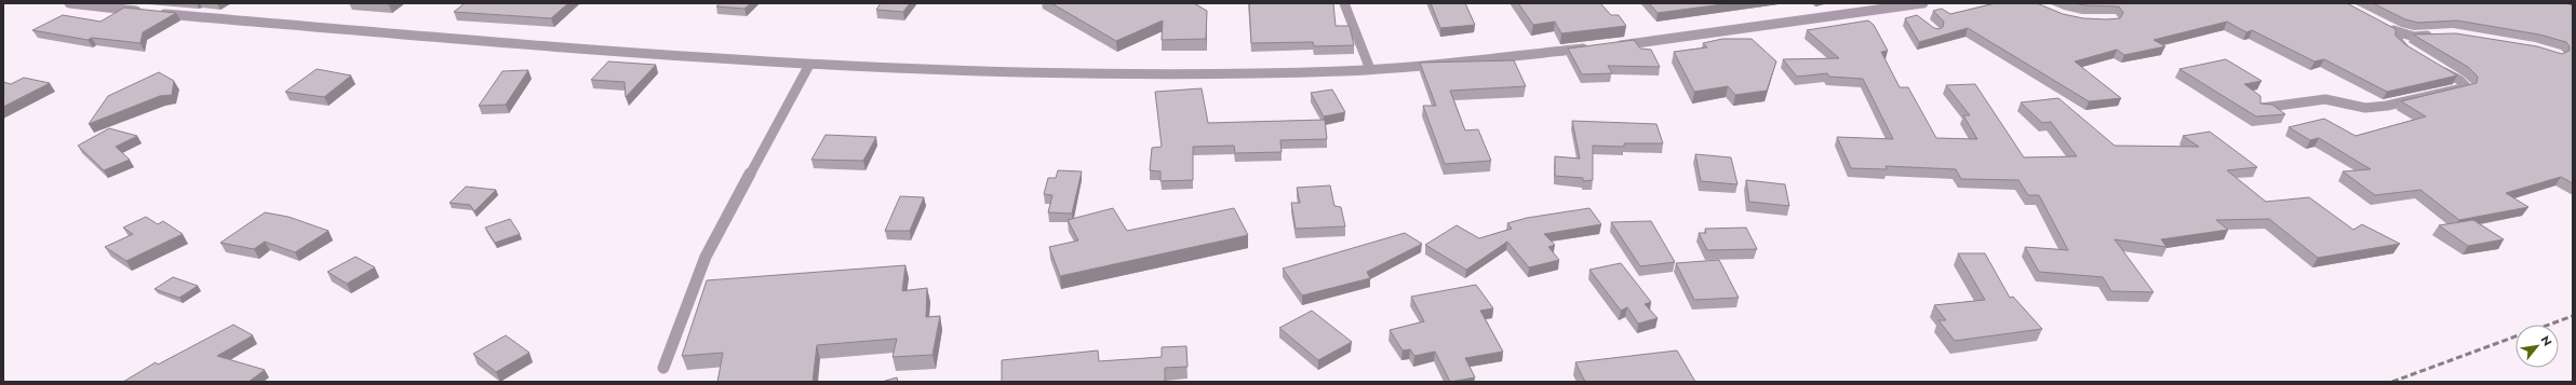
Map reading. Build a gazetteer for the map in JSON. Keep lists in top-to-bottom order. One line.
{"north":"top right"}
